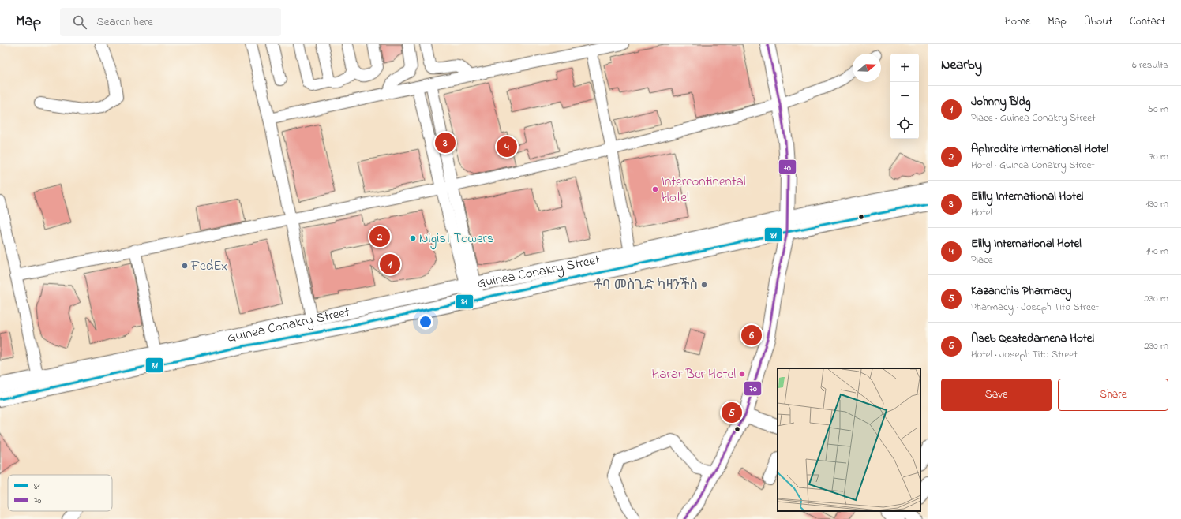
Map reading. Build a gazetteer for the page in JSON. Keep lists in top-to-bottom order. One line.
{"streets":{"main road":["Guinea Conakry Street"]},"places":["Intercontinental Hotel","Nigist Towers","FedEx","ቶባ መስጊድ ካዛንችስ","Harar Ber Hotel"],"lines":["transit line 70","transit line 81"],"legend":["81","70"],"north":"right","page":{"header":"Map","search":"Search here","nav":["Home","Map","About","Contact"],"heading":["Nearby","6 results"],"map_buttons":["+","−"],"list":[{"mark":"1","name":"Johnny Bldg","note":"Place · Guinea Conakry Street","value":"50 m"},{"mark":"2","name":"Aphrodite International Hotel","note":"Hotel · Guinea Conakry Street","value":"70 m"},{"mark":"3","name":"Elilly International Hotel","note":"Hotel","value":"130 m"},{"mark":"4","name":"Elily International Hotel","note":"Place","value":"140 m"},{"mark":"5","name":"Kazanchis Pharmacy","note":"Pharmacy · Joseph Tito Street","value":"230 m"},{"mark":"6","name":"Aseb Qestedamena Hotel","note":"Hotel · Joseph Tito Street","value":"230 m"}],"pins":["3","4","2","1","6","5"],"buttons":["Save","Share"]}}
